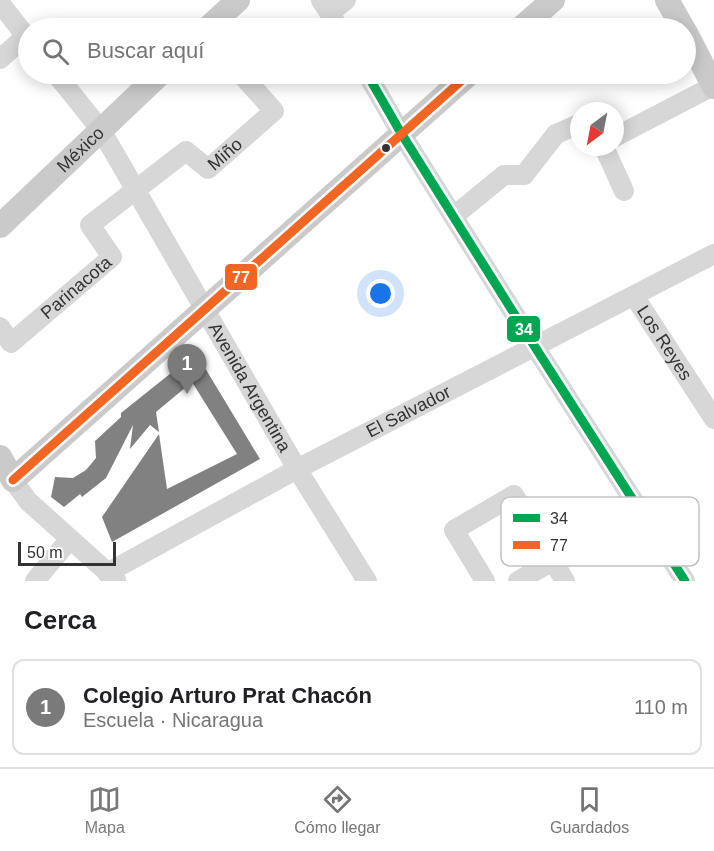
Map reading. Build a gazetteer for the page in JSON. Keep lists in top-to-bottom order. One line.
{"streets":{"main road":["México"],"street":["Miño","Parinacota","Los Reyes","Avenida Argentina","El Salvador"]},"crossings":[["México","Avenida Argentina"],["Miño","Parinacota"],["Miño","Avenida Argentina"],["Parinacota","Avenida Argentina"],["Los Reyes","El Salvador"],["Avenida Argentina","El Salvador"]],"lines":["transit line 34","transit line 77"],"legend":["34","77"],"scale_bar":"50 m","north":"bottom left","page":{"search":"Buscar aquí","pins":"1","scale":"50 m","heading":"Cerca","list":[{"mark":"1","name":"Colegio Arturo Prat Chacón","note":"Escuela · Nicaragua","value":"110 m"}],"nav":["Mapa","Cómo llegar","Guardados"]}}
